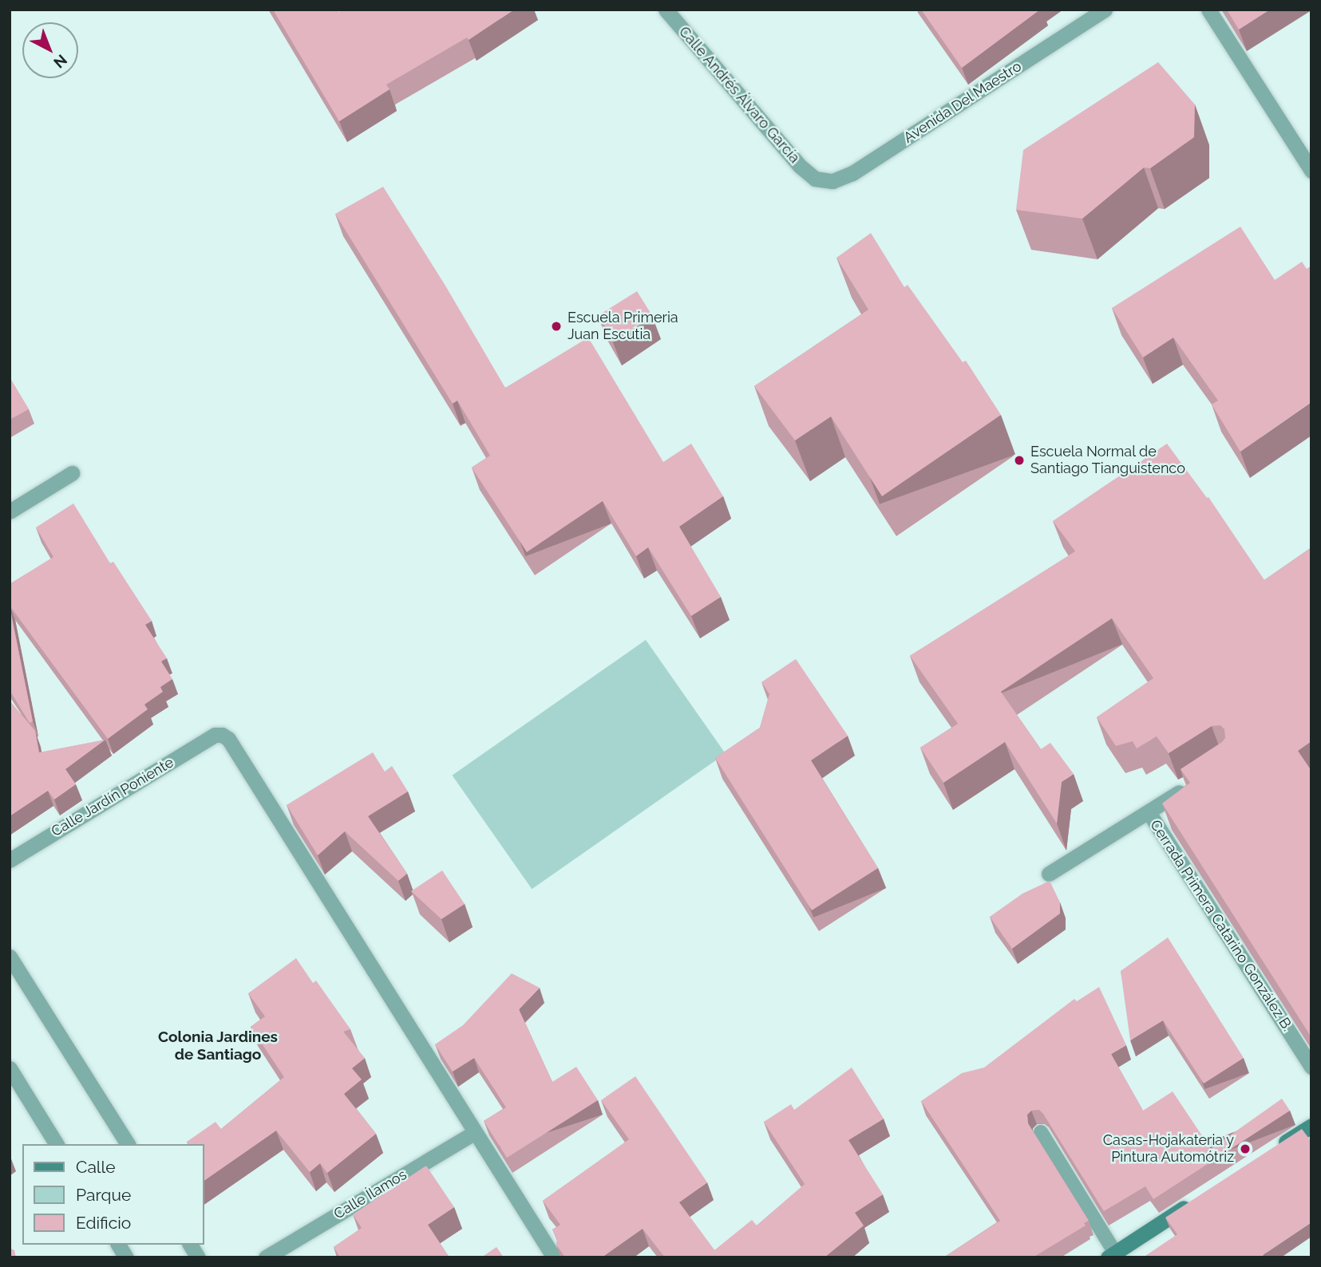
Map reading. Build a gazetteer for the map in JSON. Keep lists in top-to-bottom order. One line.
{"streets":{"street":["Calle Andrés Álvaro García","Avenida Del Maestro","Calle Jardín Poniente","Cerrada Primera Catarino González B.","Calle Ílamos"]},"crossings":[["Calle Andrés Álvaro García","Avenida Del Maestro"],["Calle Jardín Poniente","Calle Ílamos"]],"districts":["Colonia Jardines de Santiago"],"places":["Escuela Primeria Juan Escutia","Escuela Normal de Santiago Tianguistenco","Casas-Hojakateria y Pintura Automótriz"],"legend":["Calle","Parque","Edificio"],"north":"bottom right"}
